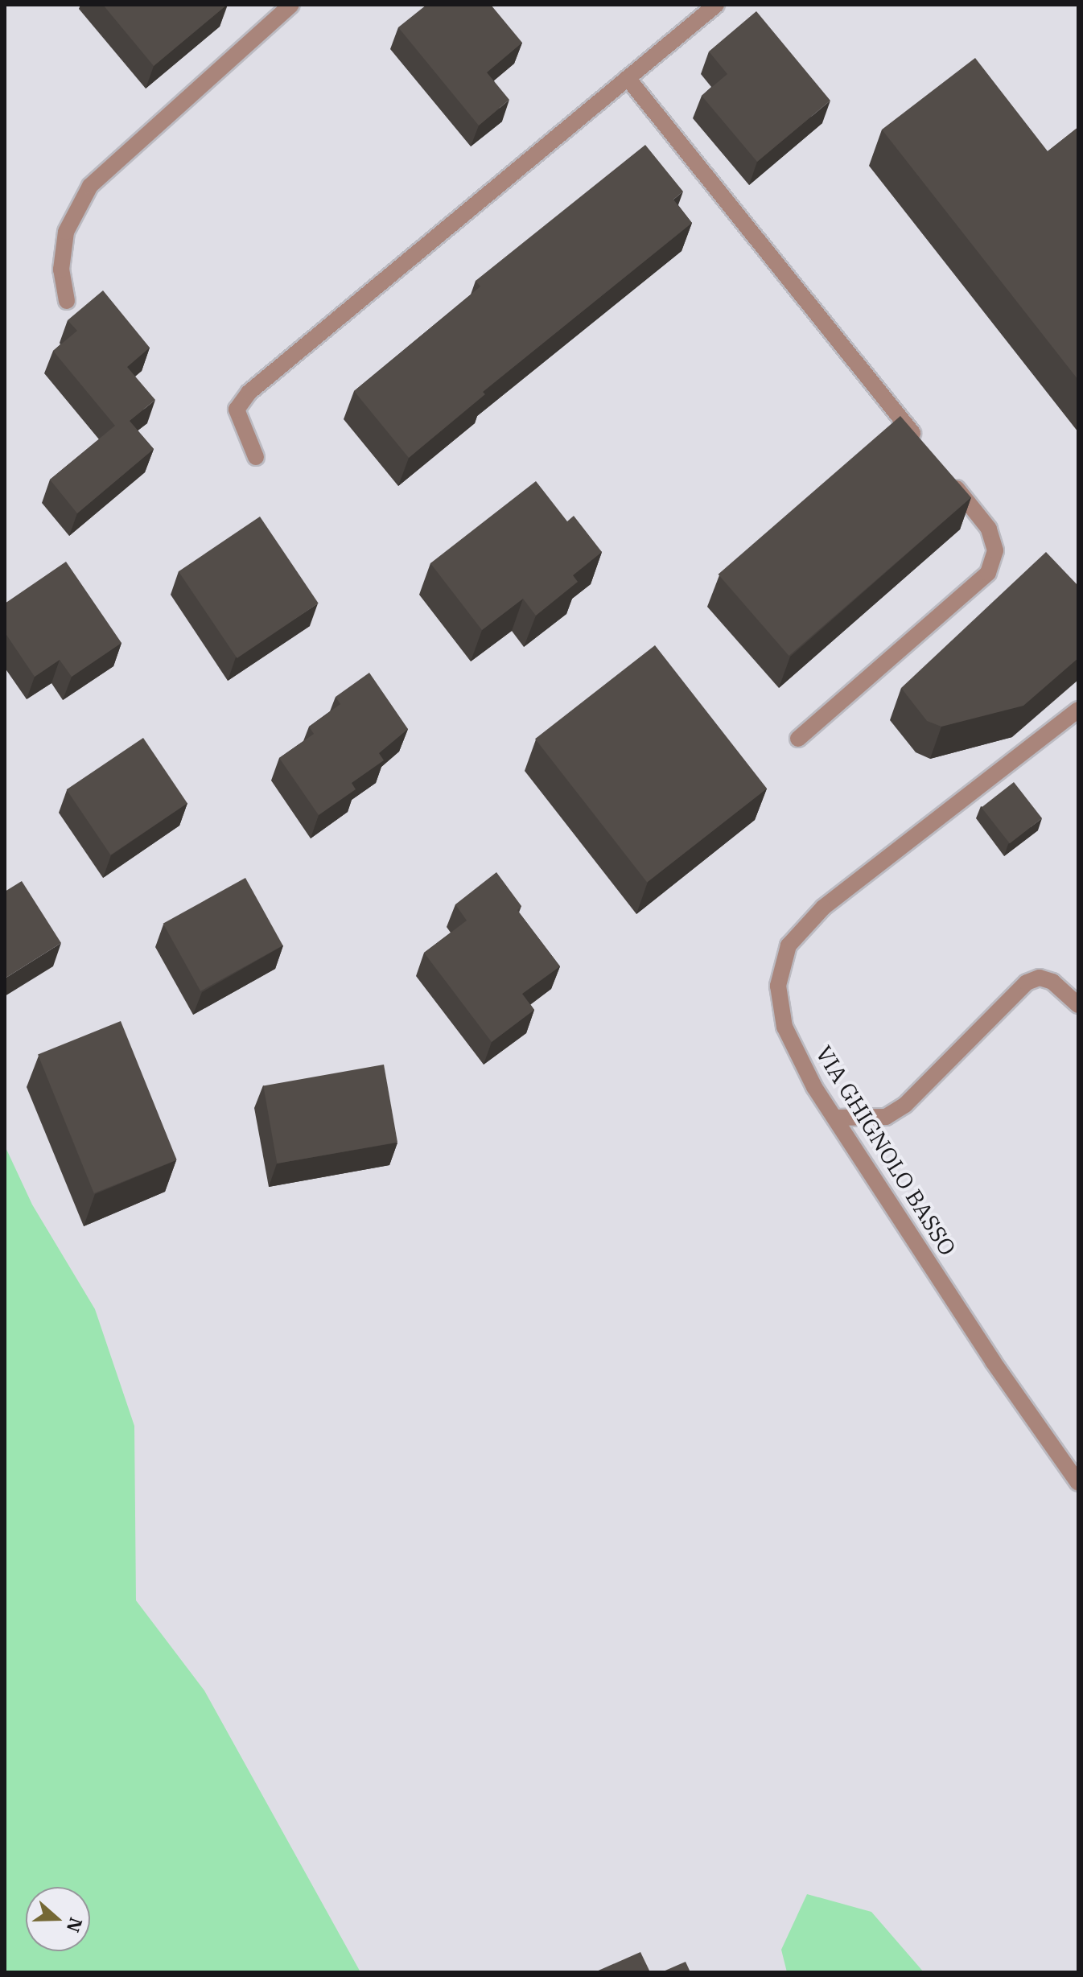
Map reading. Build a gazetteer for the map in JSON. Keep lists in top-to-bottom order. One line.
{"streets":{"street":["VIA GHIGNOLO BASSO"]},"north":"right"}
